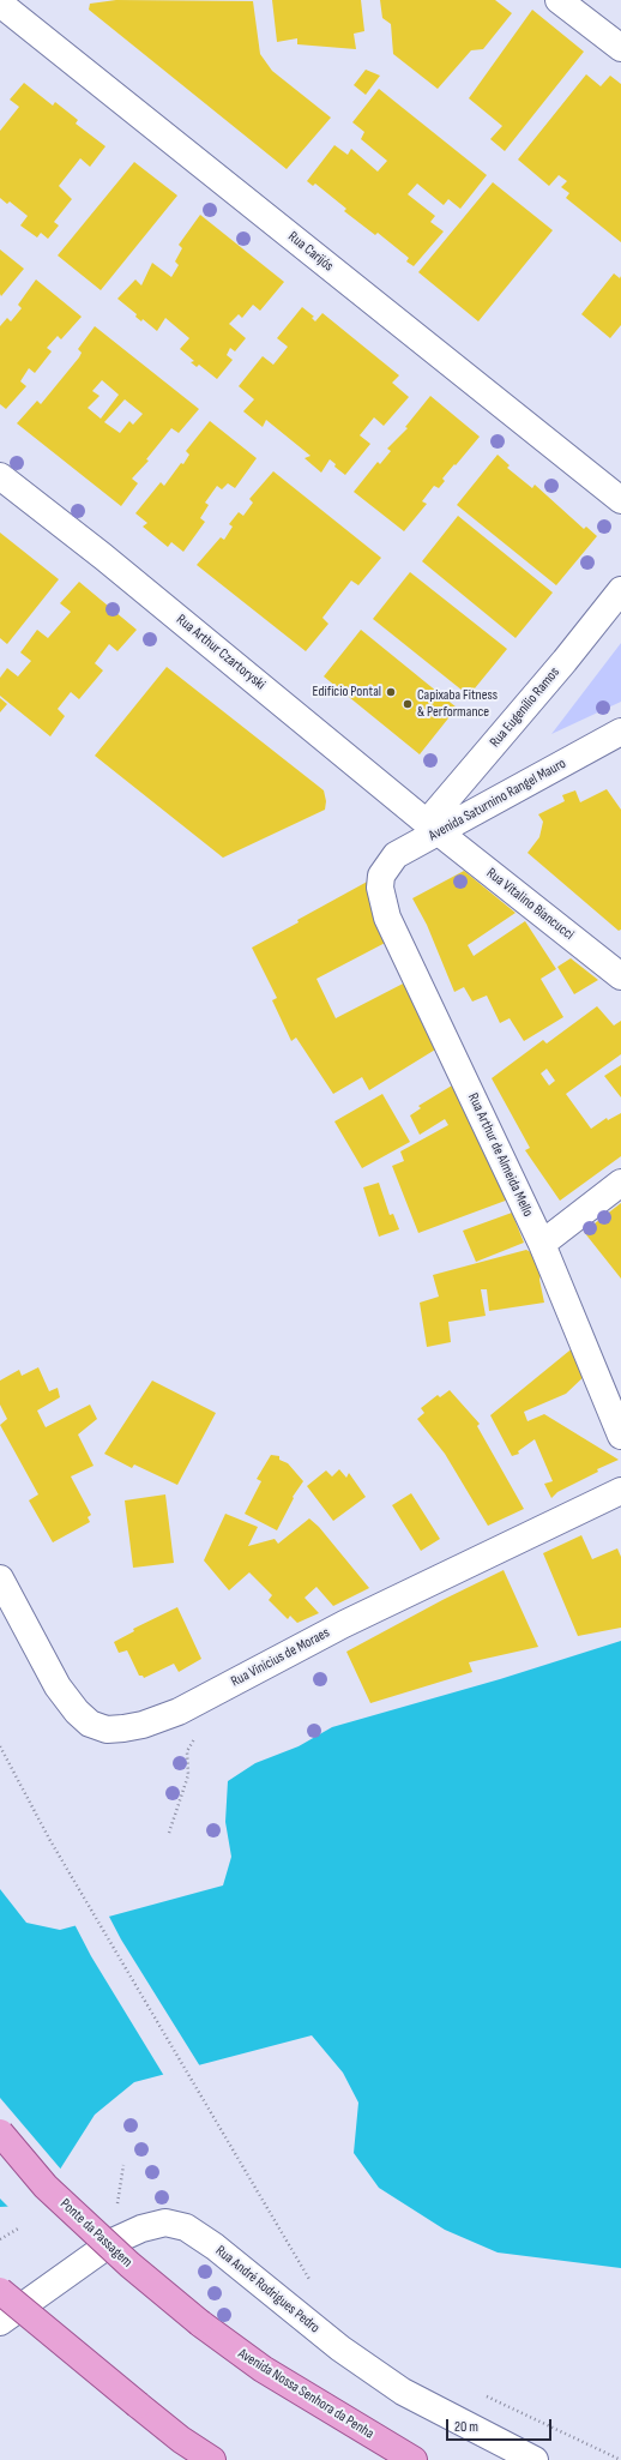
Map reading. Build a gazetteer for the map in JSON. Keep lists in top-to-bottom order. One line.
{"streets":{"main road":["Ponte da Passagem","Avenida Nossa Senhora da Penha"],"street":["Rua Carijós","Rua Arthur Czartoryski","Rua Eugenílio Ramos","Avenida Saturnino Rangel Mauro","Rua Vitalino Biancucci","Rua Arthur de Almeida Mello","Rua Vinicius de Moraes","Rua André Rodrigues Pedro"]},"crossings":[["Rua Arthur Czartoryski","Rua Eugenílio Ramos"],["Rua Arthur Czartoryski","Avenida Saturnino Rangel Mauro"],["Rua Arthur Czartoryski","Rua Vitalino Biancucci"],["Rua Eugenílio Ramos","Avenida Saturnino Rangel Mauro"],["Rua Eugenílio Ramos","Rua Vitalino Biancucci"],["Avenida Saturnino Rangel Mauro","Rua Vitalino Biancucci"],["Avenida Saturnino Rangel Mauro","Rua Arthur de Almeida Mello"],["Ponte da Passagem","Avenida Nossa Senhora da Penha"]],"places":["Edifício Pontal","Capixaba Fitness & Performance"],"scale_bar":"20 m"}
